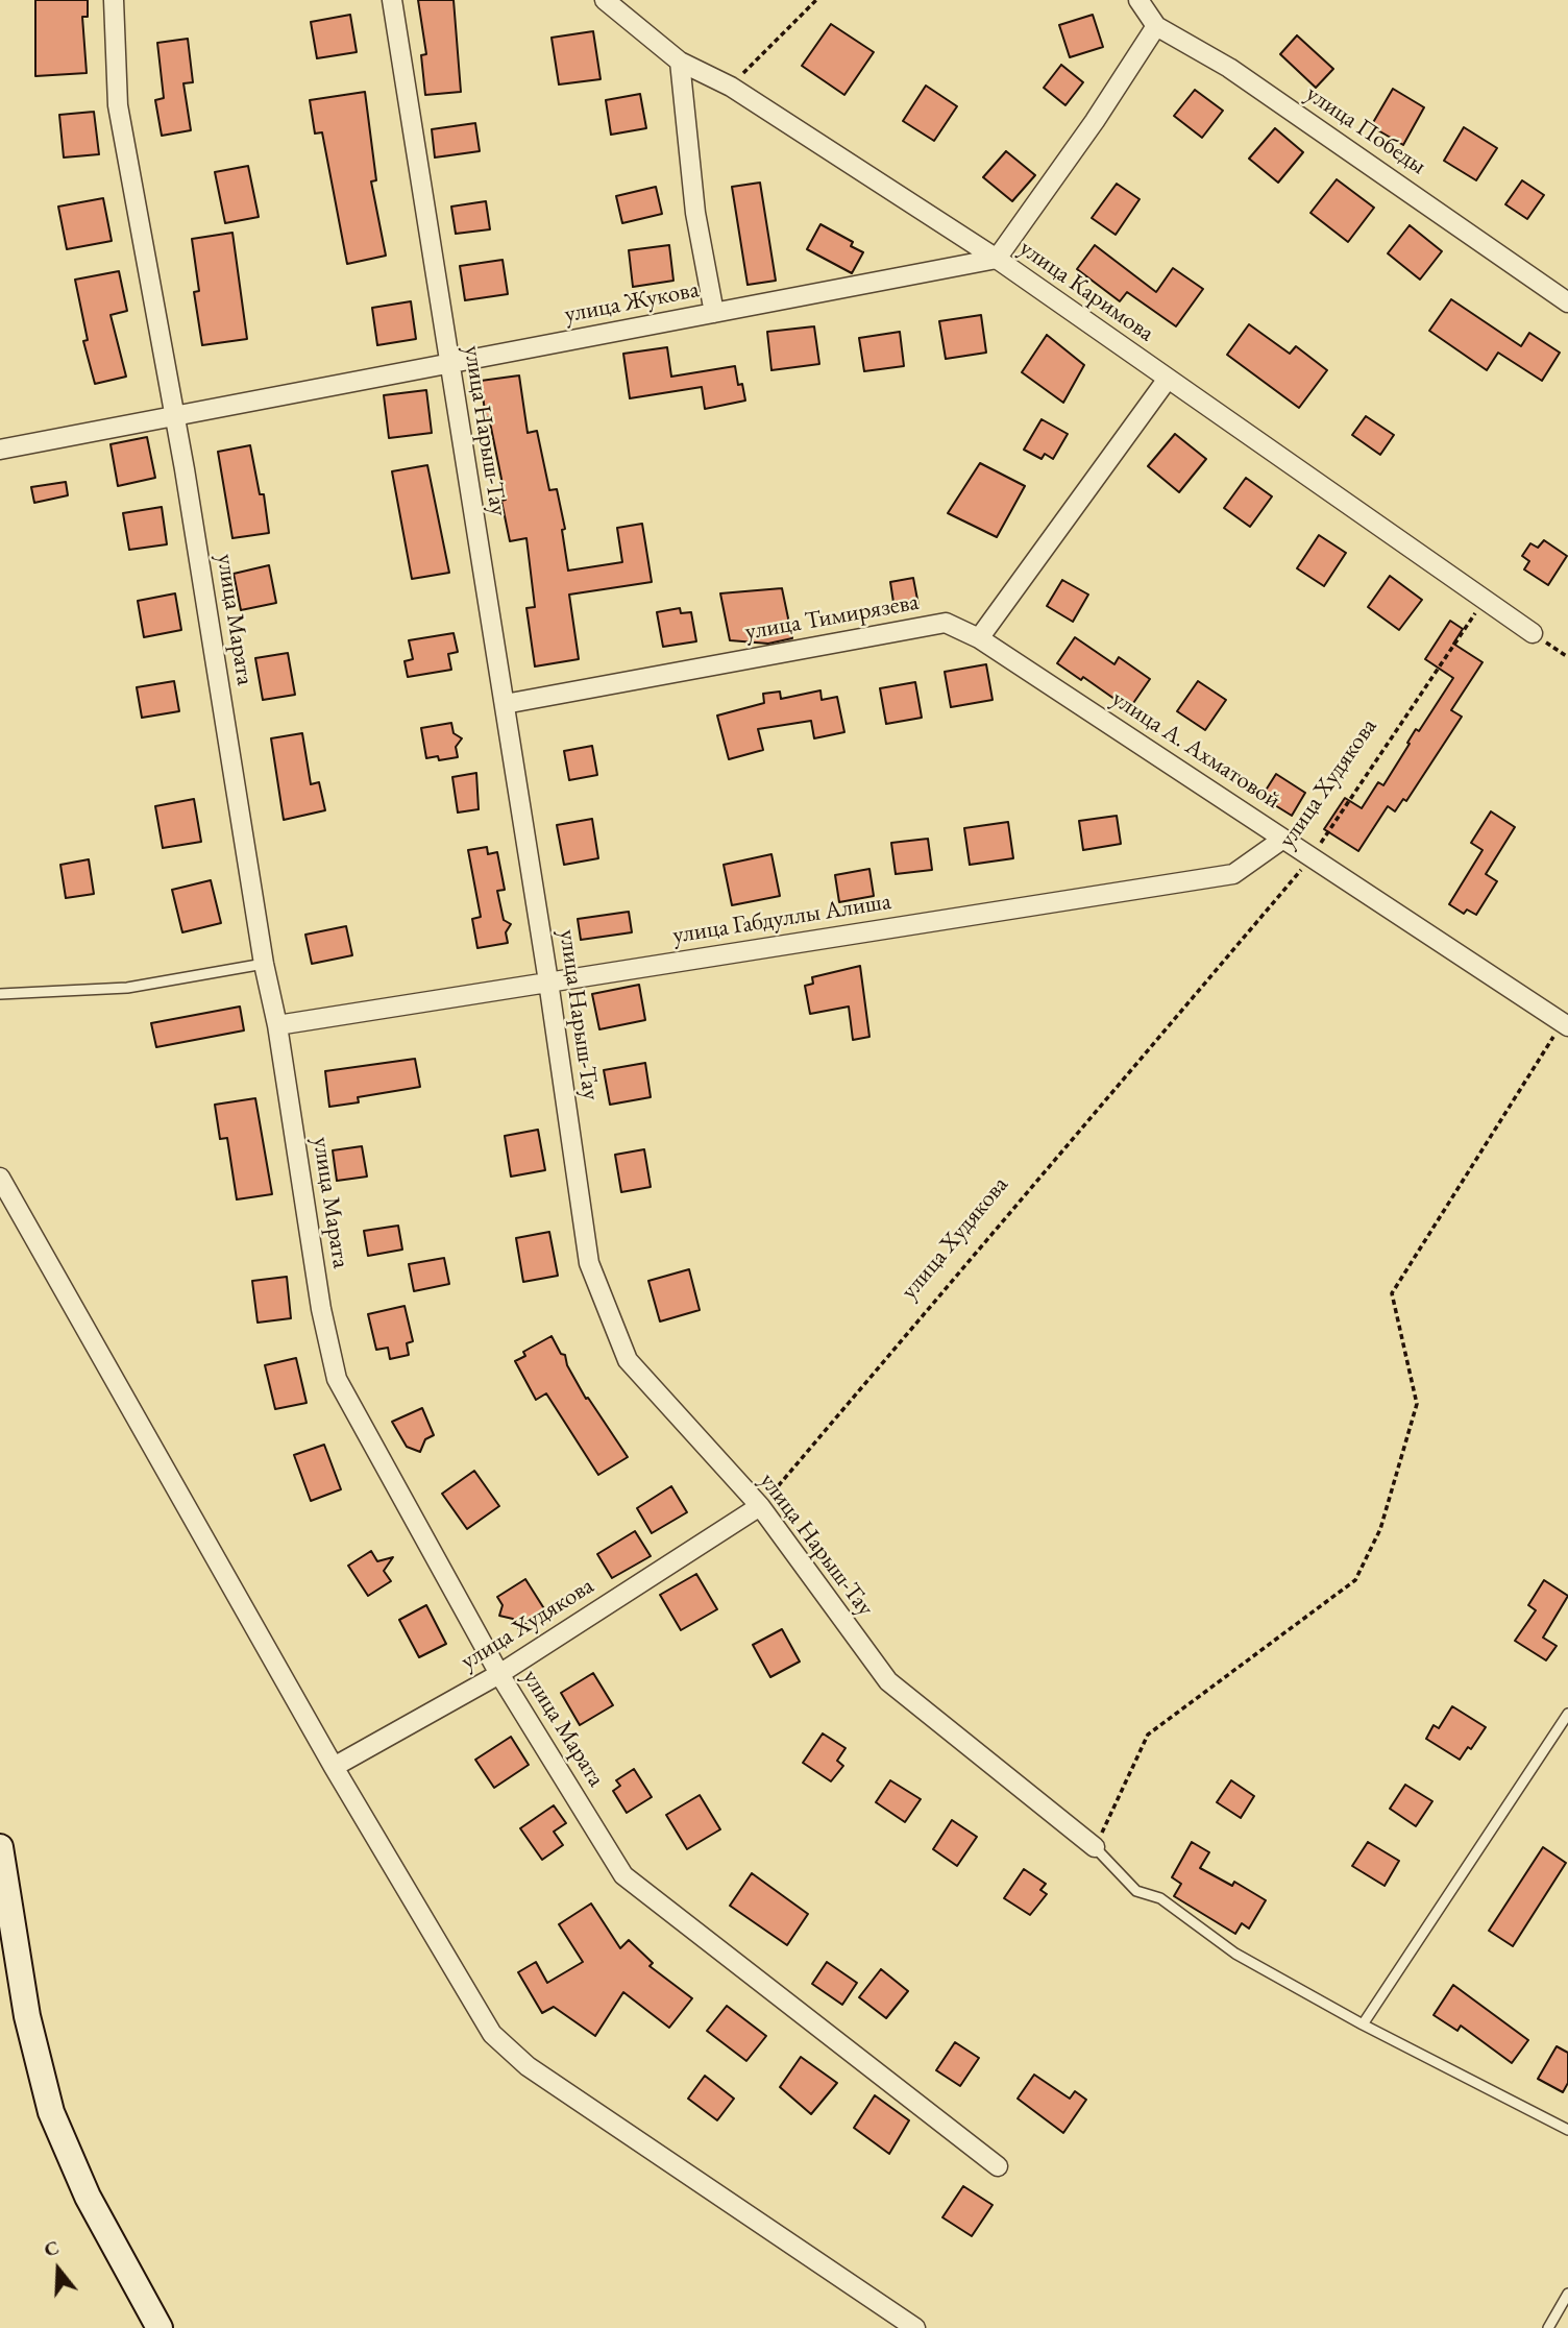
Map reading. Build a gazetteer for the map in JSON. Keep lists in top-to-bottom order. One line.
{"streets":{"street":["улица Победы","улица Каримова","улица Жукова","улица Нарыш-Тау","улица Тимирязева","улица Марата","улица А. Ахматовой","улица Худякова","улица Габдуллы Алиша"]},"crossings":[["улица Каримова","улица Жукова"],["улица Каримова","улица Худякова"],["улица Жукова","улица Нарыш-Тау"],["улица Жукова","улица Марата"],["улица Нарыш-Тау","улица Тимирязева"],["улица Нарыш-Тау","улица Худякова"],["улица Нарыш-Тау","улица Габдуллы Алиша"],["улица Тимирязева","улица А. Ахматовой"],["улица Марата","улица Худякова"],["улица Марата","улица Габдуллы Алиша"],["улица А. Ахматовой","улица Худякова"],["улица А. Ахматовой","улица Габдуллы Алиша"]],"north":"top"}
